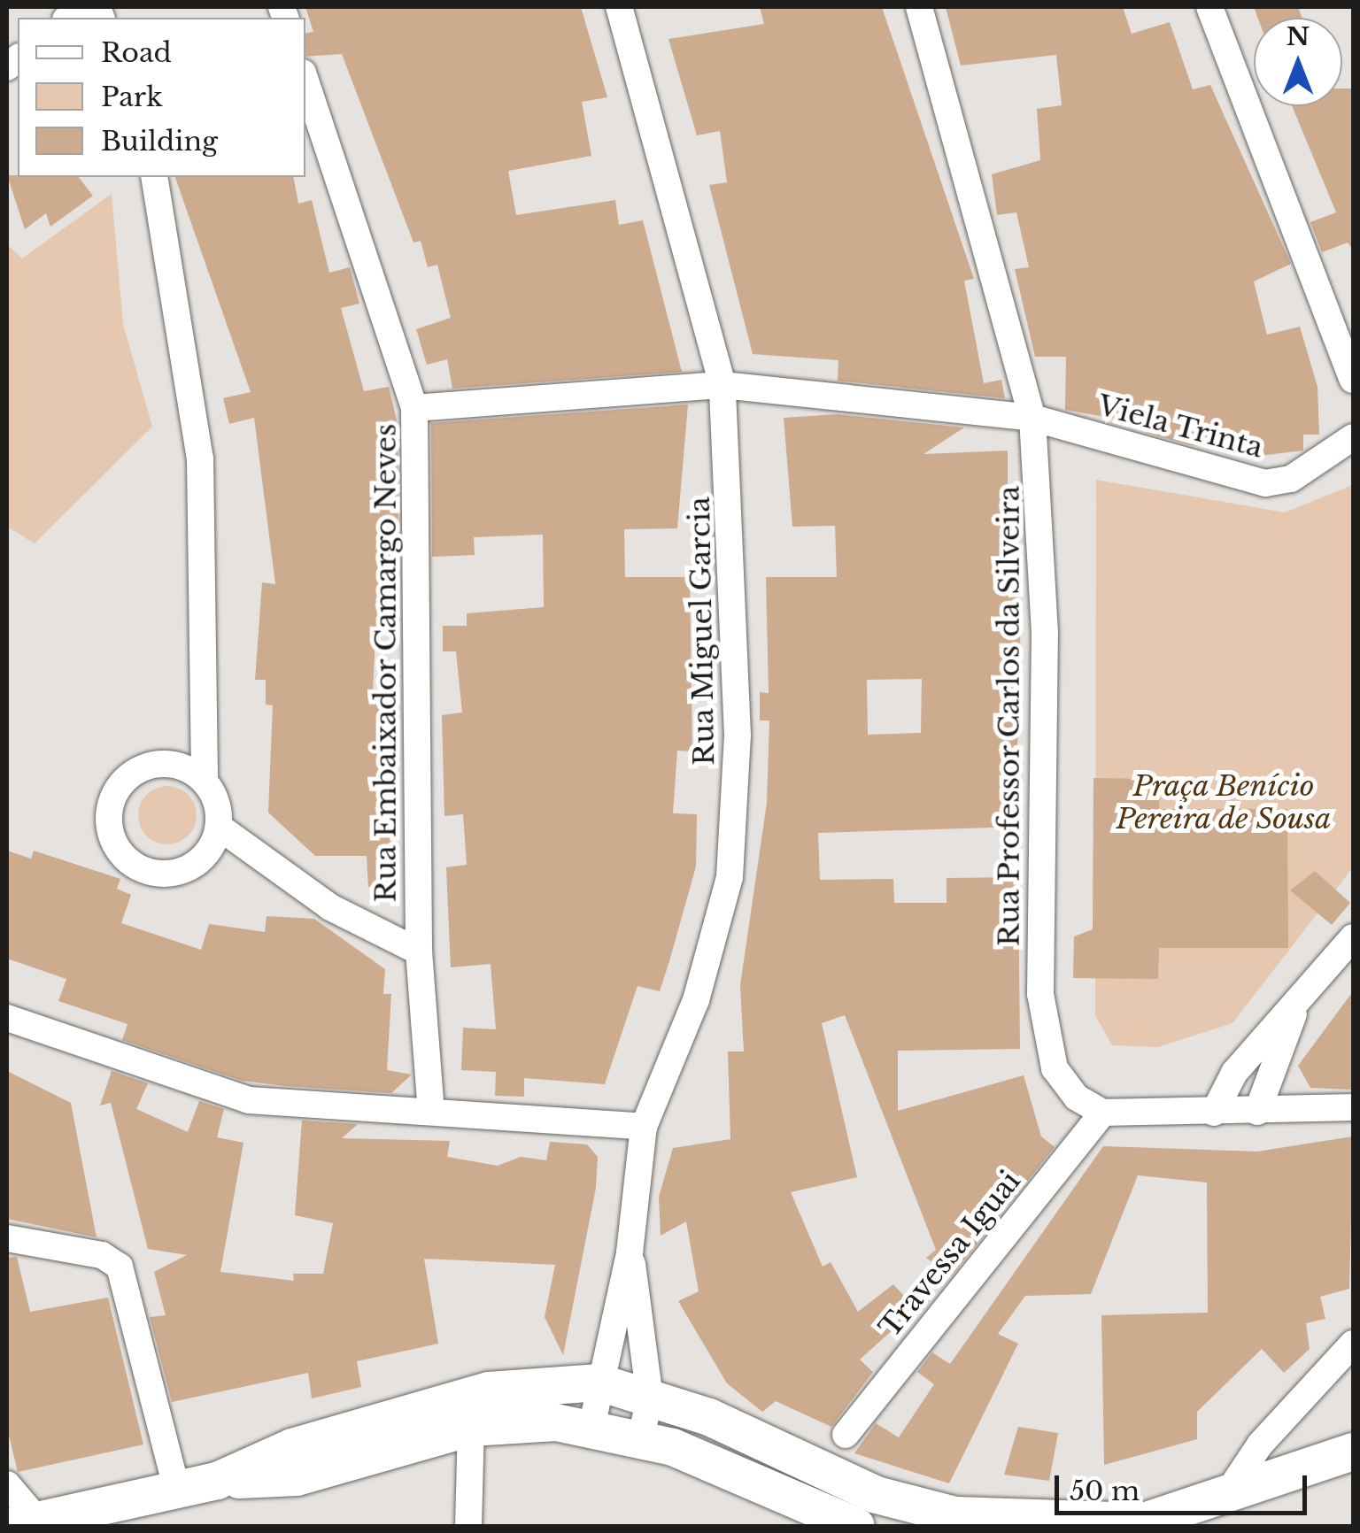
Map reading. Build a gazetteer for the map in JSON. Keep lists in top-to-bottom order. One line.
{"streets":{"street":["Viela Trinta","Rua Miguel Garcia","Rua Embaixador Camargo Neves","Rua Professor Carlos da Silveira","Travessa Iguai"]},"crossings":[["Viela Trinta","Rua Miguel Garcia"],["Viela Trinta","Rua Embaixador Camargo Neves"],["Viela Trinta","Rua Professor Carlos da Silveira"],["Rua Professor Carlos da Silveira","Travessa Iguai"]],"parks":["Praça Benício Pereira de Sousa"],"legend":["Road","Park","Building"],"scale_bar":"50 m","north":"top"}
